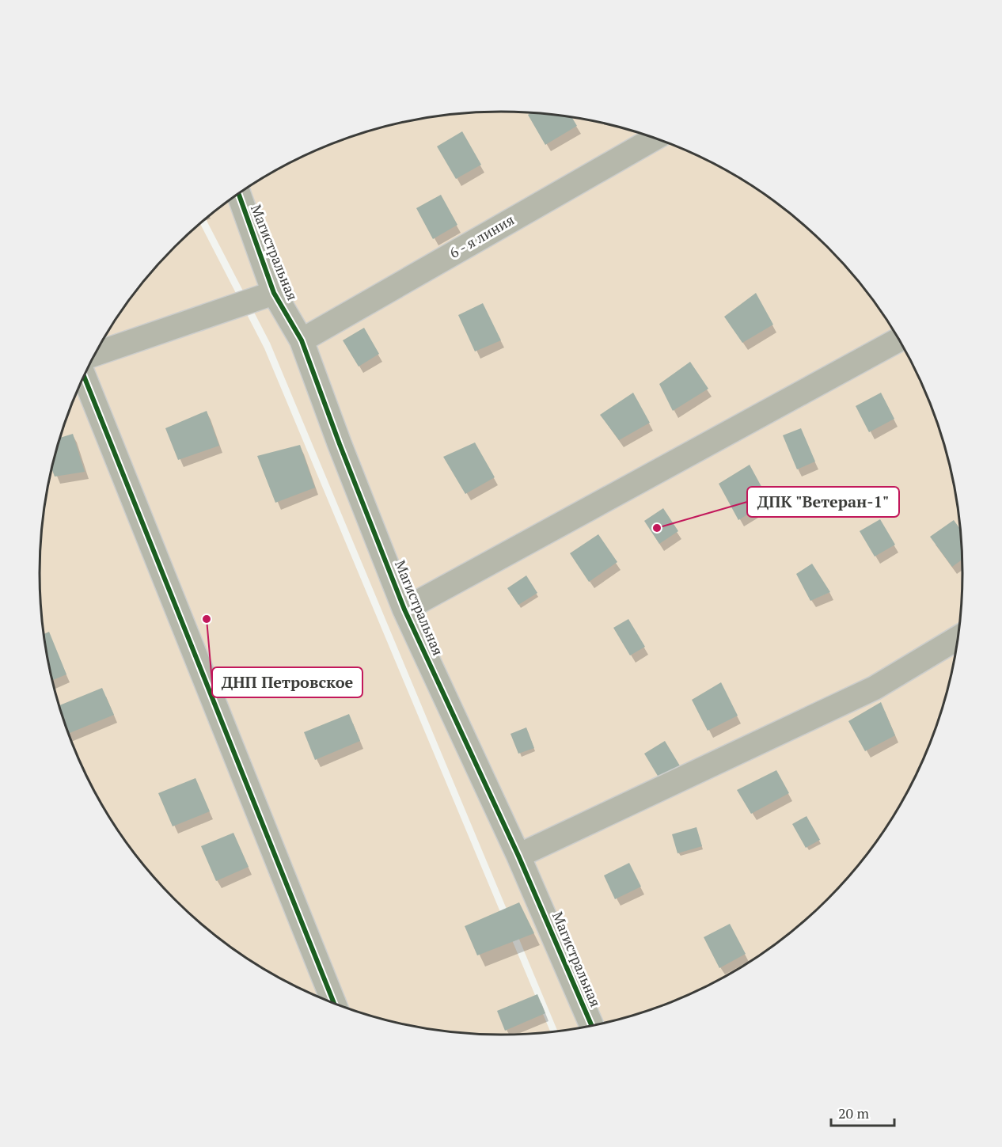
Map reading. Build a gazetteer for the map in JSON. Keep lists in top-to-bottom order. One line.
{"streets":{"street":["6 - я линия","Магистральная"]},"crossings":[["6 - я линия","Магистральная"]],"places":["ДПК \"Ветеран-1\"","ДНП Петровское"],"scale_bar":"20 m"}
